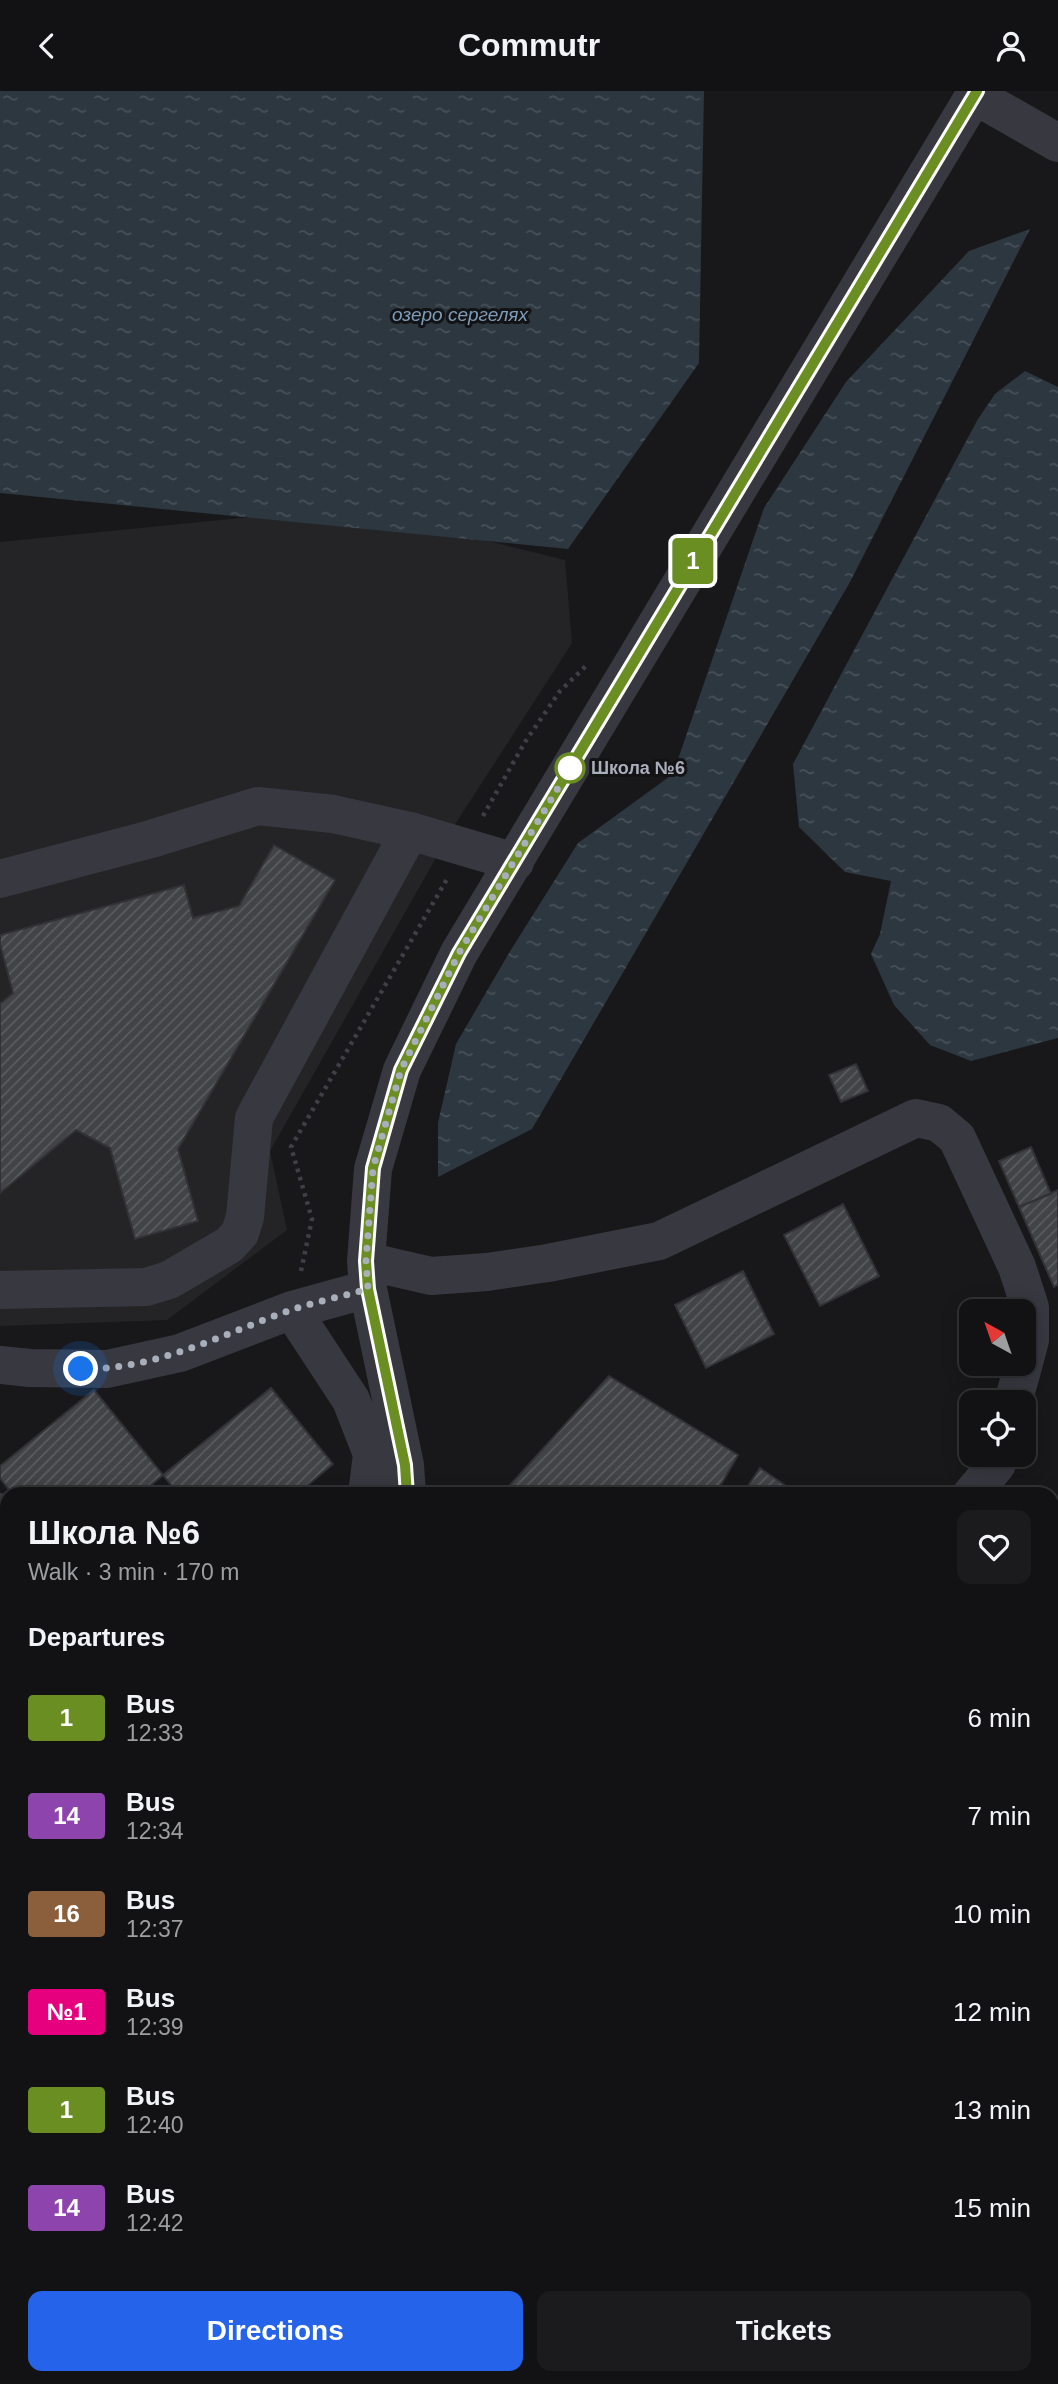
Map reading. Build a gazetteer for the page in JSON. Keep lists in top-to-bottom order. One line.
{"water":["озеро сергелях"],"places":["Школа №6"],"lines":["bus line 1"],"north":"top left","page":{"header":"Commutr","on_map":"1","heading":[["Школа №6","Walk · 3 min · 170 m"],"Departures"],"list":[{"mark":"1","name":"Bus","note":"12:33","value":"6 min"},{"mark":"14","name":"Bus","note":"12:34","value":"7 min"},{"mark":"16","name":"Bus","note":"12:37","value":"10 min"},{"mark":"№1","name":"Bus","note":"12:39","value":"12 min"},{"mark":"1","name":"Bus","note":"12:40","value":"13 min"},{"mark":"14","name":"Bus","note":"12:42","value":"15 min"}],"buttons":["Directions","Tickets"]}}
